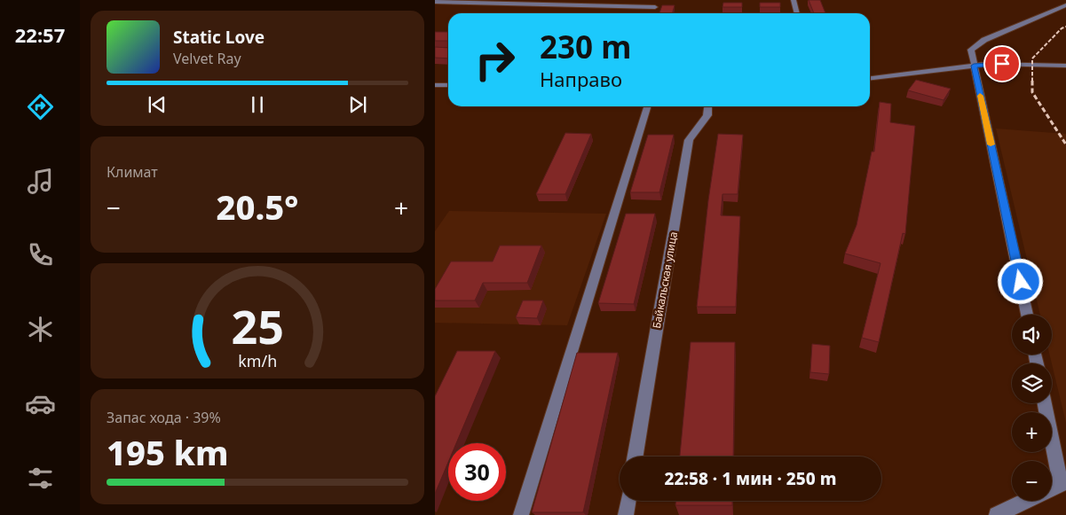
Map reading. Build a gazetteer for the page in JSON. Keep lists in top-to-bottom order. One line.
{"streets":{"street":["Байкальская улица"]},"page":{"tabs":"22:57","turn":["230 m","Направо"],"song":["Static Love","Velvet Ray"],"tile":["Климат",["Запас хода · 39%","195 km"]],"heat":["−","20.5°","+"],"map_buttons":["+","−"],"limit":"30","trip":"22:58 · 1 мин · 250 m","gauge":["25","km/h"]}}
